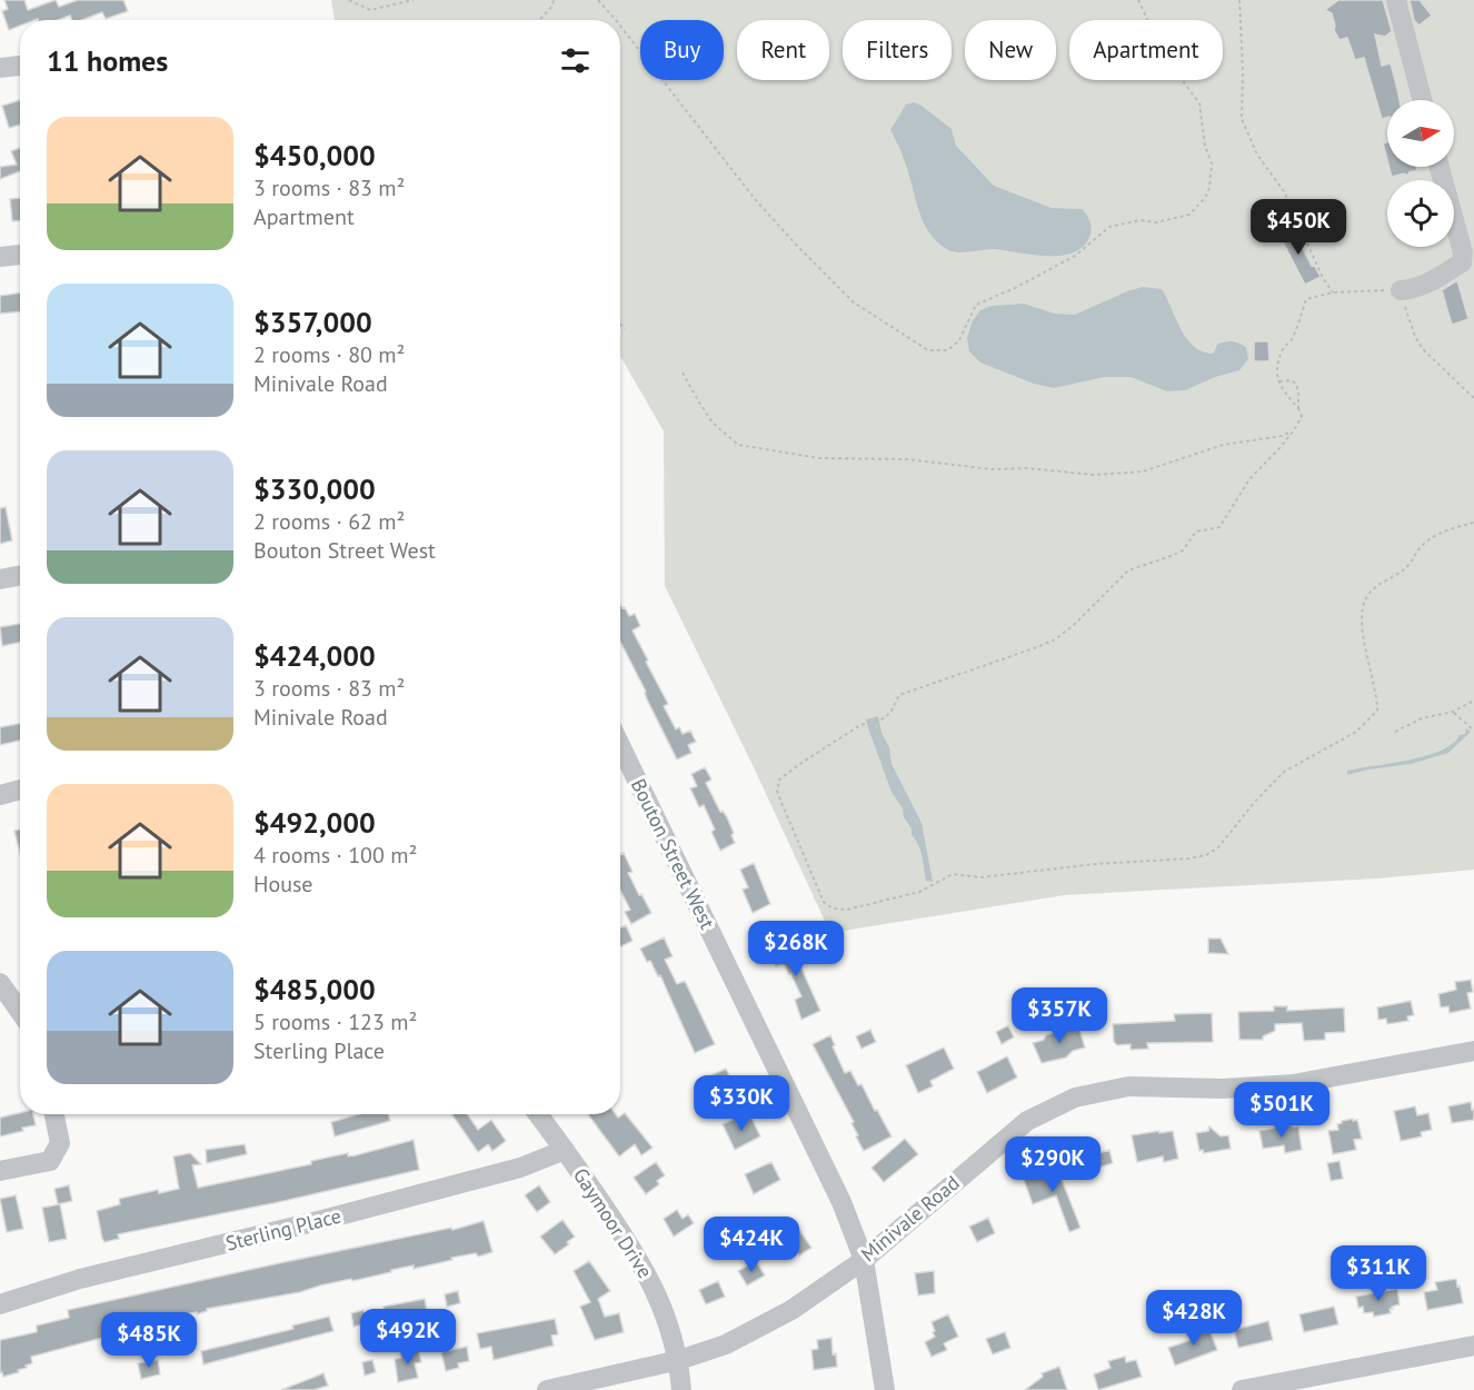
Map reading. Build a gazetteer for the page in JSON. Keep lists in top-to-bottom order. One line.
{"streets":{"street":["Bouton Street West","Minivale Road","Gaymoor Drive","Sterling Place"]},"crossings":[["Bouton Street West","Minivale Road"],["Minivale Road","Gaymoor Drive"],["Gaymoor Drive","Sterling Place"]],"north":"right","page":{"chip":["Buy","Rent","Filters","New","Apartment"],"heading":"11 homes","list":[{"name":"$450,000","note":"3 rooms · 83 m² · Apartment"},{"name":"$357,000","note":"2 rooms · 80 m² · Minivale Road"},{"name":"$330,000","note":"2 rooms · 62 m² · Bouton Street West"},{"name":"$424,000","note":"3 rooms · 83 m² · Minivale Road"},{"name":"$492,000","note":"4 rooms · 100 m² · House"},{"name":"$485,000","note":"5 rooms · 123 m² · Sterling Place"}],"price":["$450K","$268K","$357K","$330K","$501K","$290K","$424K","$311K","$428K","$492K","$485K"]}}
